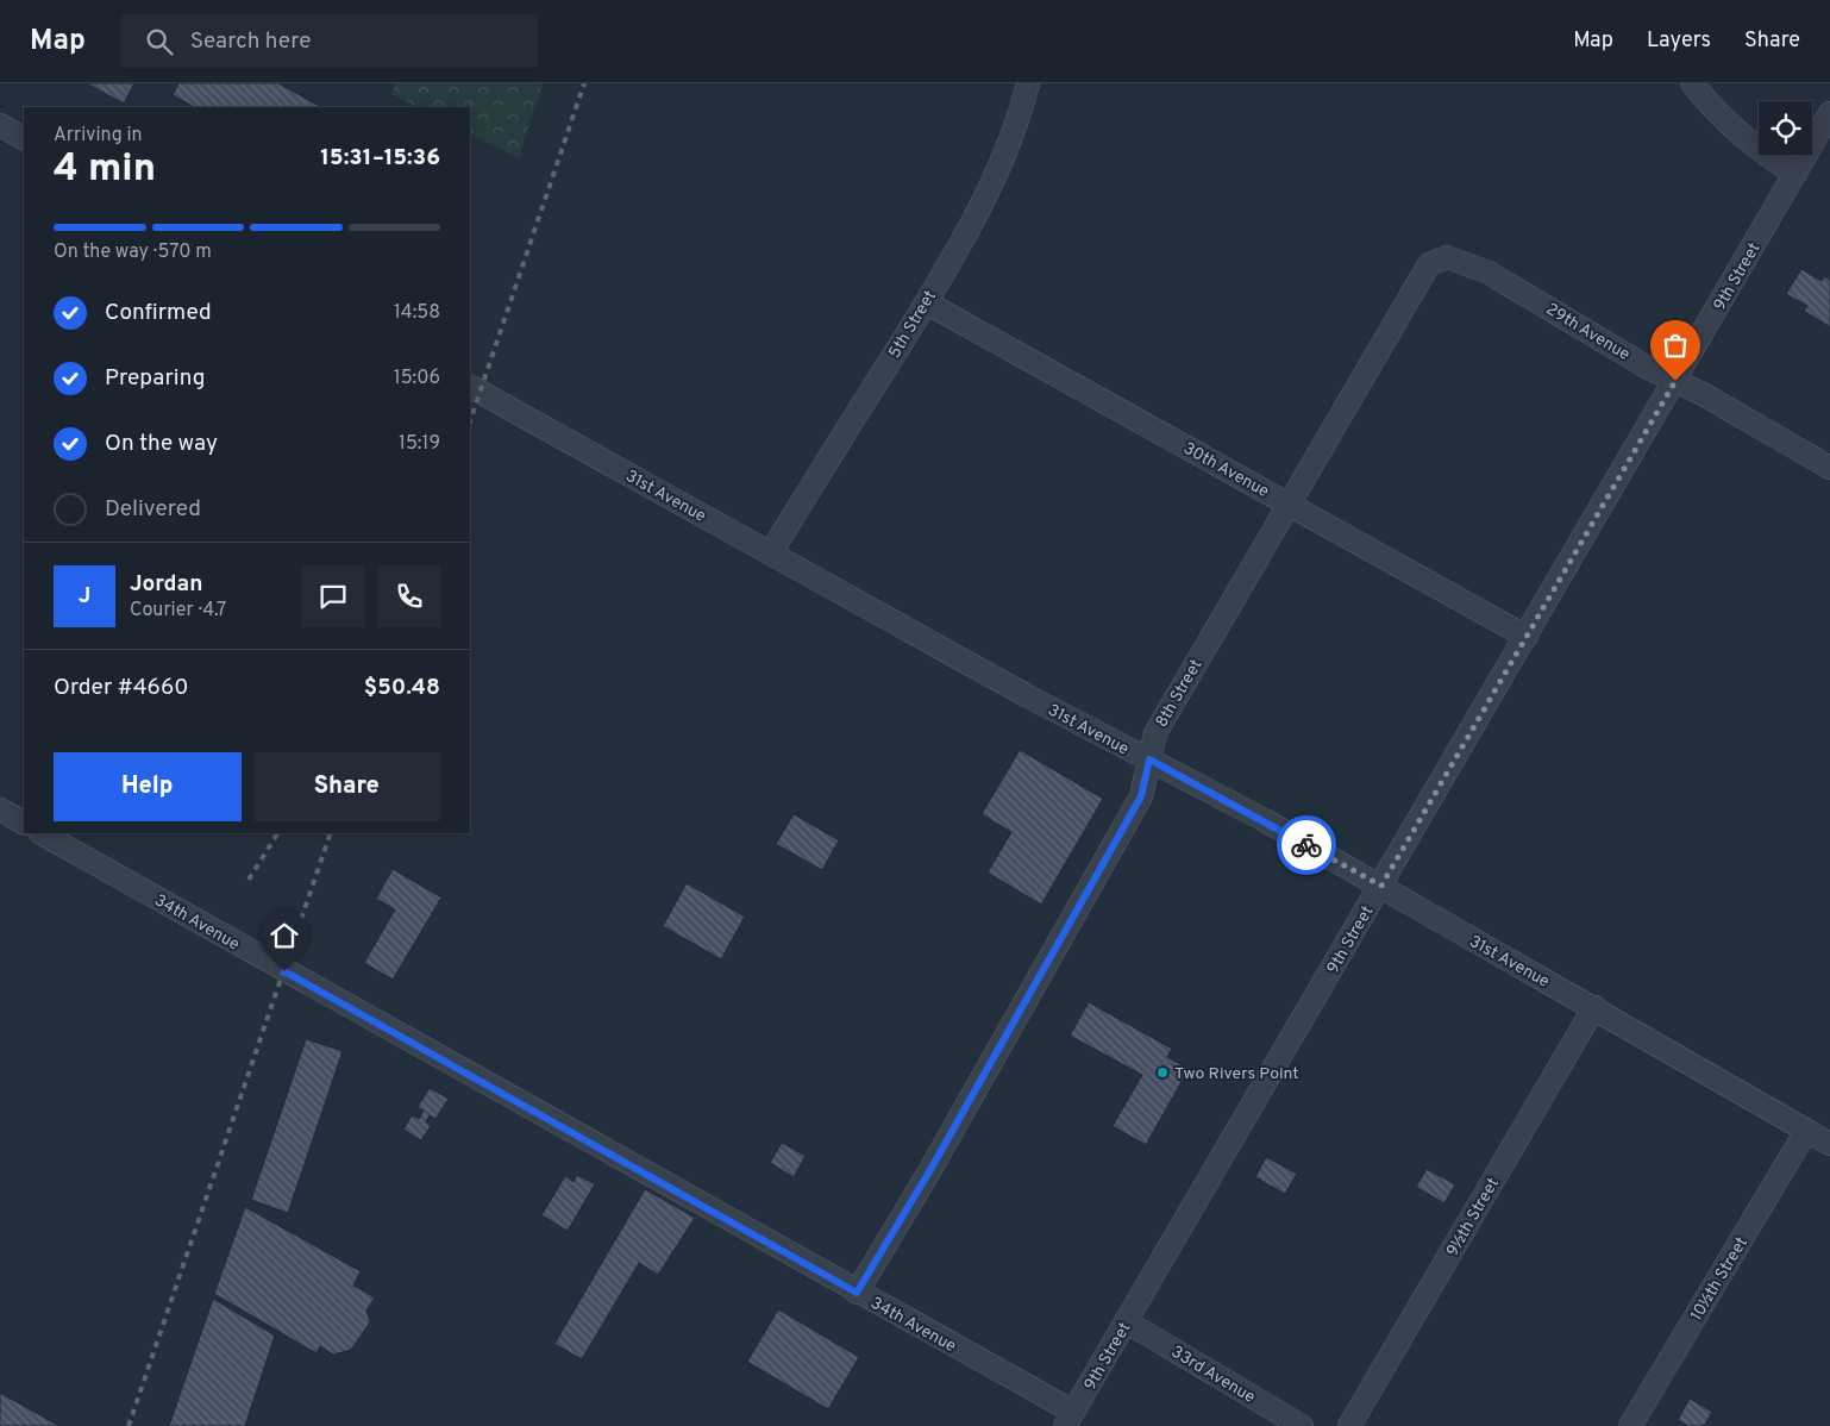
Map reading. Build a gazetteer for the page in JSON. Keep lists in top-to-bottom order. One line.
{"streets":{"street":["9th Street","5th Street","29th Avenue","30th Avenue","31st Avenue","8th Street","34th Avenue","9½th Street","10½th Street","33rd Avenue"]},"crossings":[["9th Street","29th Avenue"],["9th Street","30th Avenue"],["9th Street","31st Avenue"],["9th Street","34th Avenue"],["9th Street","33rd Avenue"],["5th Street","30th Avenue"],["5th Street","31st Avenue"],["29th Avenue","8th Street"],["30th Avenue","8th Street"],["31st Avenue","8th Street"],["31st Avenue","9½th Street"],["31st Avenue","10½th Street"],["8th Street","34th Avenue"]],"places":["Two Rivers Point"],"page":{"header":"Map","search":"Search here","nav":["Map","Layers","Share"],"heading":["4 min","Arriving in","15:31–15:36"],"panel":["Jordan","Courier · 4.7","Order #4660","$50.48"],"bar":"On the way · 570 m","list":[["Confirmed","14:58"],["Preparing","15:06"],["On the way","15:19"],"Delivered"],"round":"J","buttons":["Help","Share"]}}
